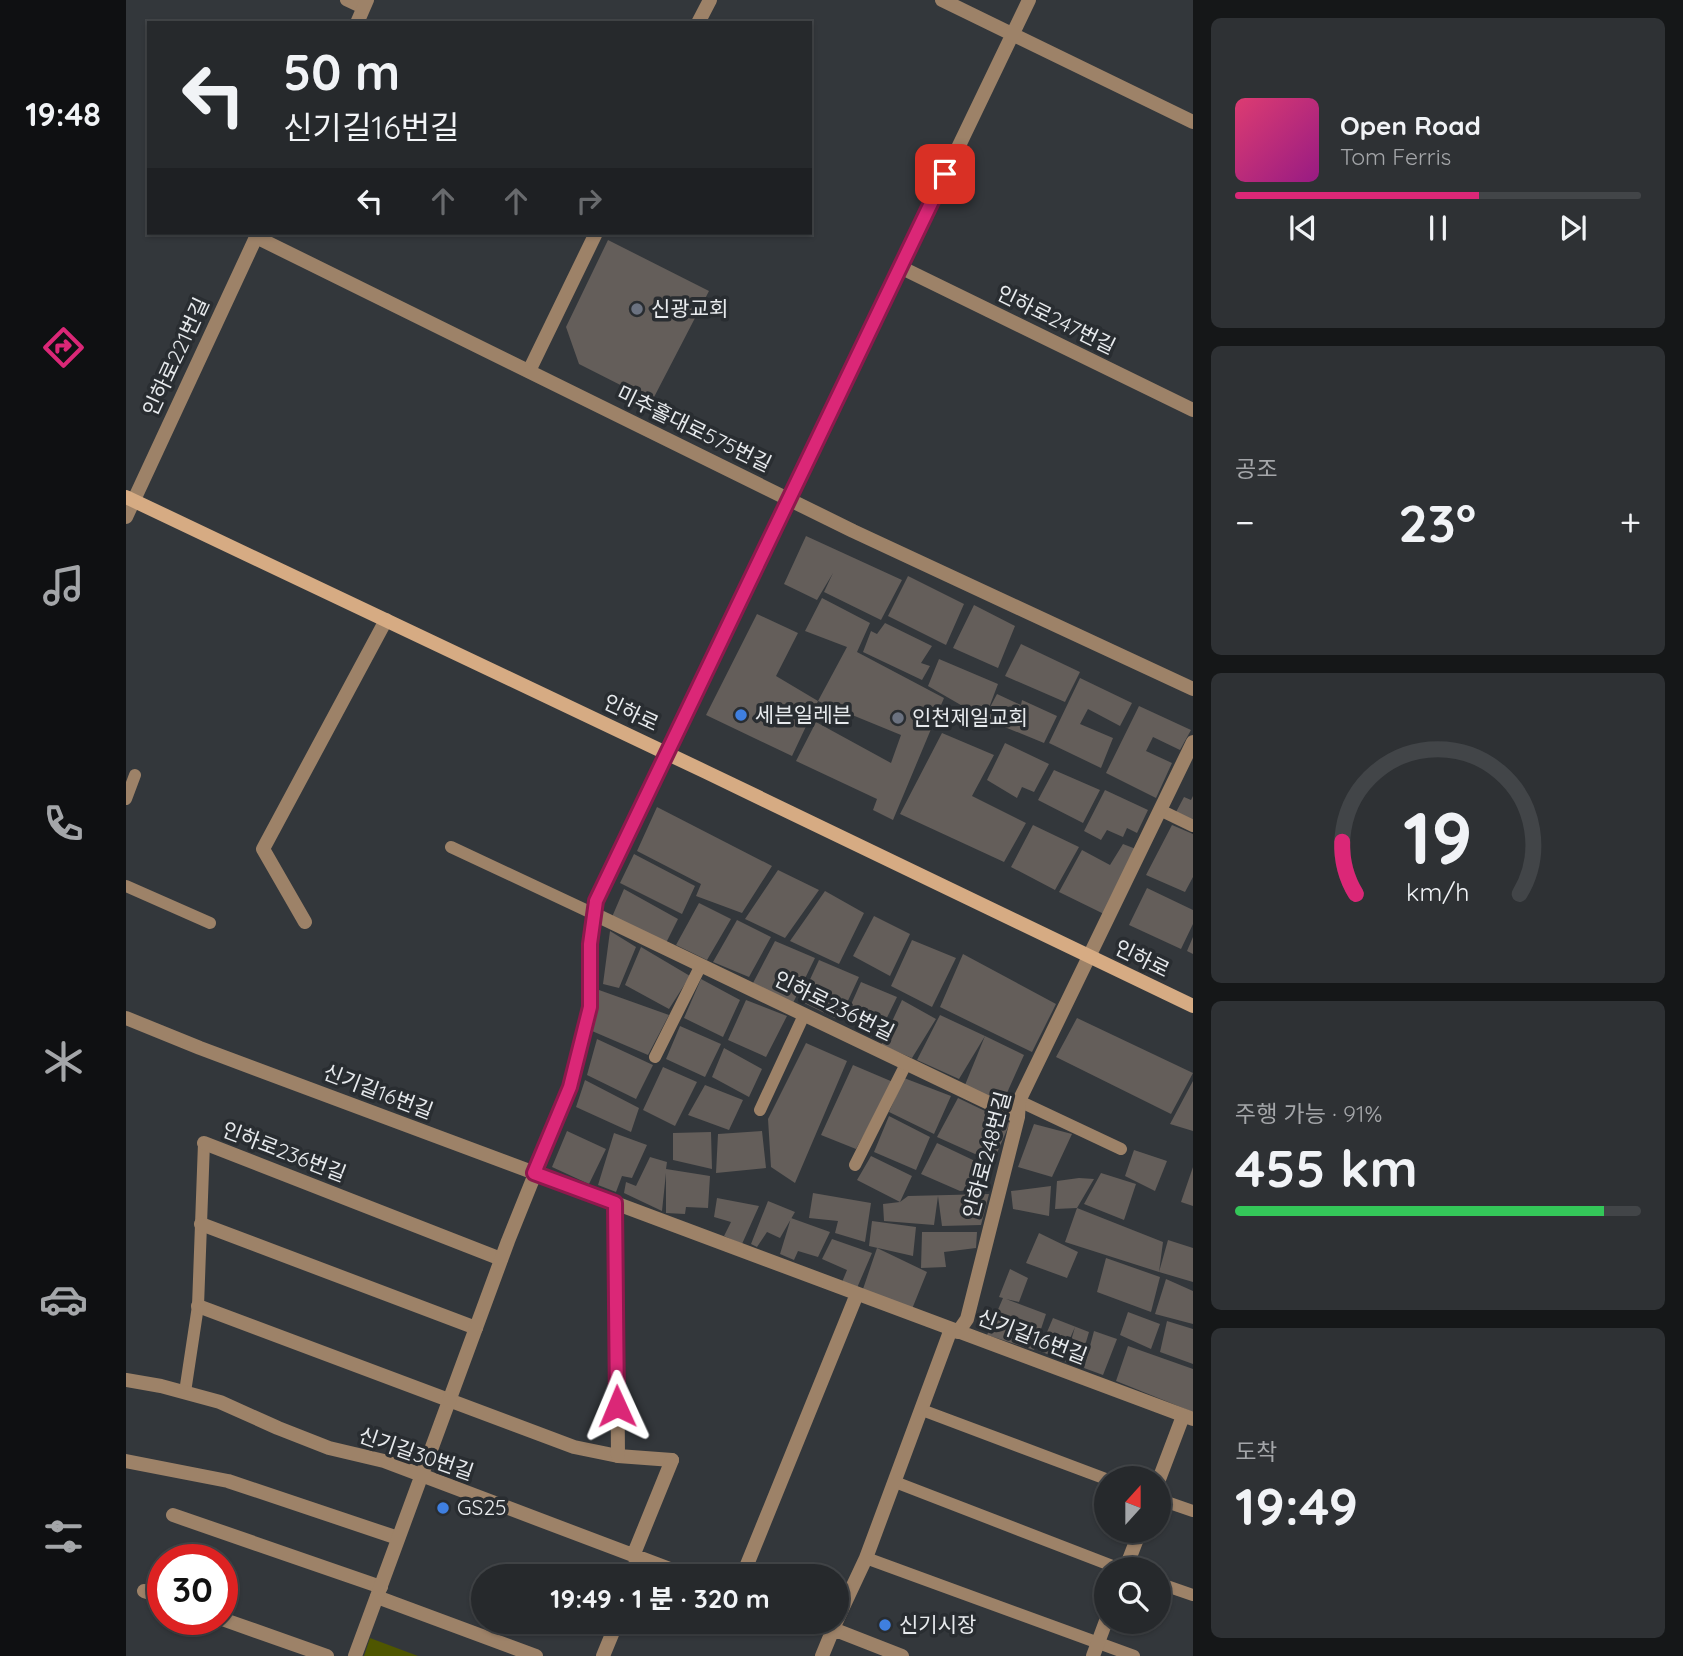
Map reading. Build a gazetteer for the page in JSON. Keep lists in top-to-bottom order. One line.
{"streets":{"main road":["인하로"],"street":["인하로247번길","인하로221번길","미추홀대로575번길","인하로236번길","신기길16번길","인하로248번길","신기길30번길"]},"crossings":[["인하로221번길","미추홀대로575번길"],["인하로221번길","인하로"],["인하로","인하로248번길"],["인하로236번길","인하로248번길"],["인하로236번길","신기길30번길"],["신기길16번길","인하로248번길"]],"places":["신광교회","세븐일레븐","인천제일교회","GS25","신기시장"],"north":"top","page":{"tabs":"19:48","turn":["50 m","신기길16번길"],"song":["Open Road","Tom Ferris"],"tile":["공조",["주행 가능 · 91%","455 km"],["도착","19:49"]],"heat":["−","23°","+"],"limit":"30","trip":"19:49 · 1 분 · 320 m","gauge":["19","km/h"]}}
